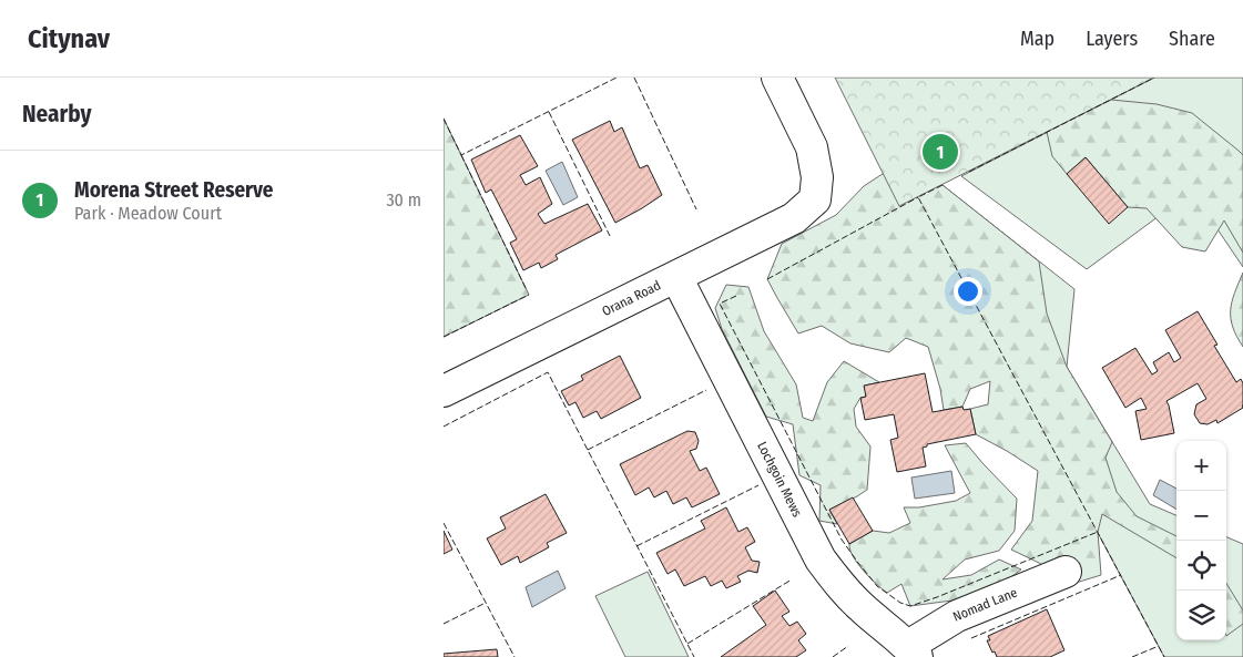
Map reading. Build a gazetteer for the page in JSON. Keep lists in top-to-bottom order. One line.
{"streets":{"street":["Orana Road","Lochgoin Mews","Nomad Lane"]},"crossings":[["Orana Road","Lochgoin Mews"],["Lochgoin Mews","Nomad Lane"]],"page":{"header":"Citynav","nav":["Map","Layers","Share"],"heading":"Nearby","pins":"1","list":[{"mark":"1","name":"Morena Street Reserve","note":"Park · Meadow Court","value":"30 m"}],"map_buttons":["+","−"]}}
